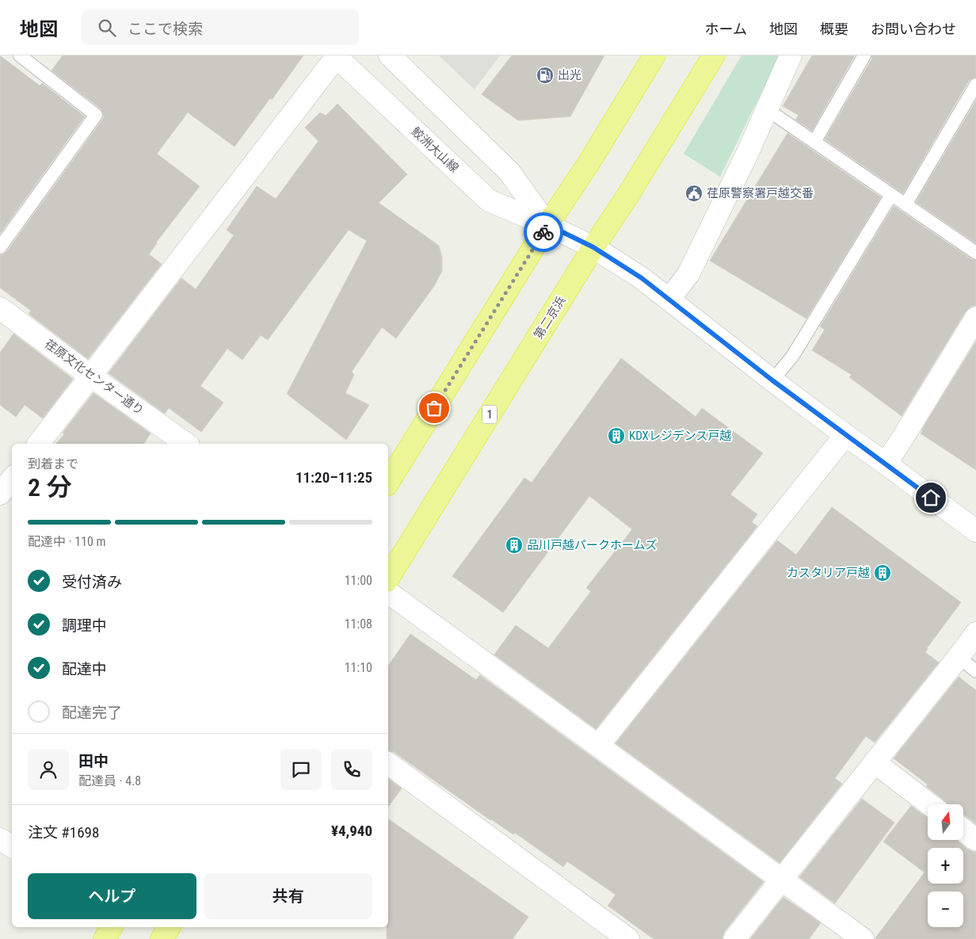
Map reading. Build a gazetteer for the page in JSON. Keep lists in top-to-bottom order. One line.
{"streets":{"highway":["第二京浜","1"],"street":["鮫洲大山線","荏原文化センター通り"]},"crossings":[["鮫洲大山線","第二京浜"]],"places":{"fuel station":["出光"],"public building":["荏原警察署戸越交番"],"building":["KDXレジデンス戸越","品川戸越パークホームズ","カスタリア戸越"]},"north":"top","page":{"header":"地図","search":"ここで検索","nav":["ホーム","地図","概要","お問い合わせ"],"heading":["2 分","到着まで","11:20–11:25"],"panel":["田中","配達員 · 4.8","注文 #1698","¥4,940"],"bar":"配達中 · 110 m","list":[["受付済み","11:00"],["調理中","11:08"],["配達中","11:10"],"配達完了"],"map_buttons":["+","−"],"buttons":["ヘルプ","共有"]}}
